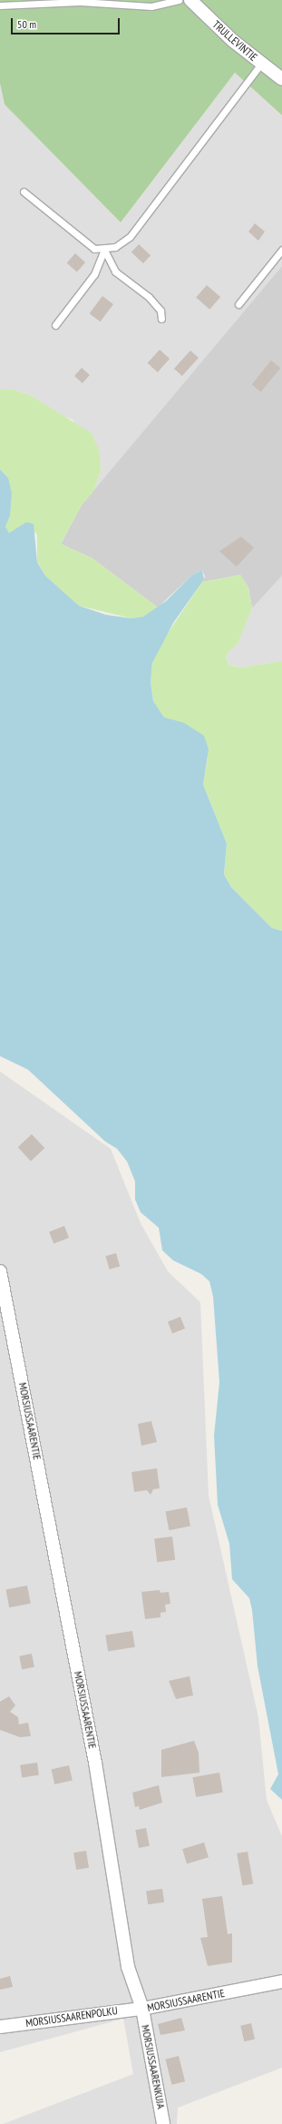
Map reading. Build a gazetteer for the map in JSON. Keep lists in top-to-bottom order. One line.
{"streets":{"street":["TRULLEVINTIE","MORSIUSSAARENTIE","MORSIUSSAARENPOLKU","MORSIUSSAARENKUJA"]},"crossings":[["MORSIUSSAARENTIE","MORSIUSSAARENPOLKU"],["MORSIUSSAARENTIE","MORSIUSSAARENKUJA"],["MORSIUSSAARENPOLKU","MORSIUSSAARENKUJA"]],"scale_bar":"50 m"}
